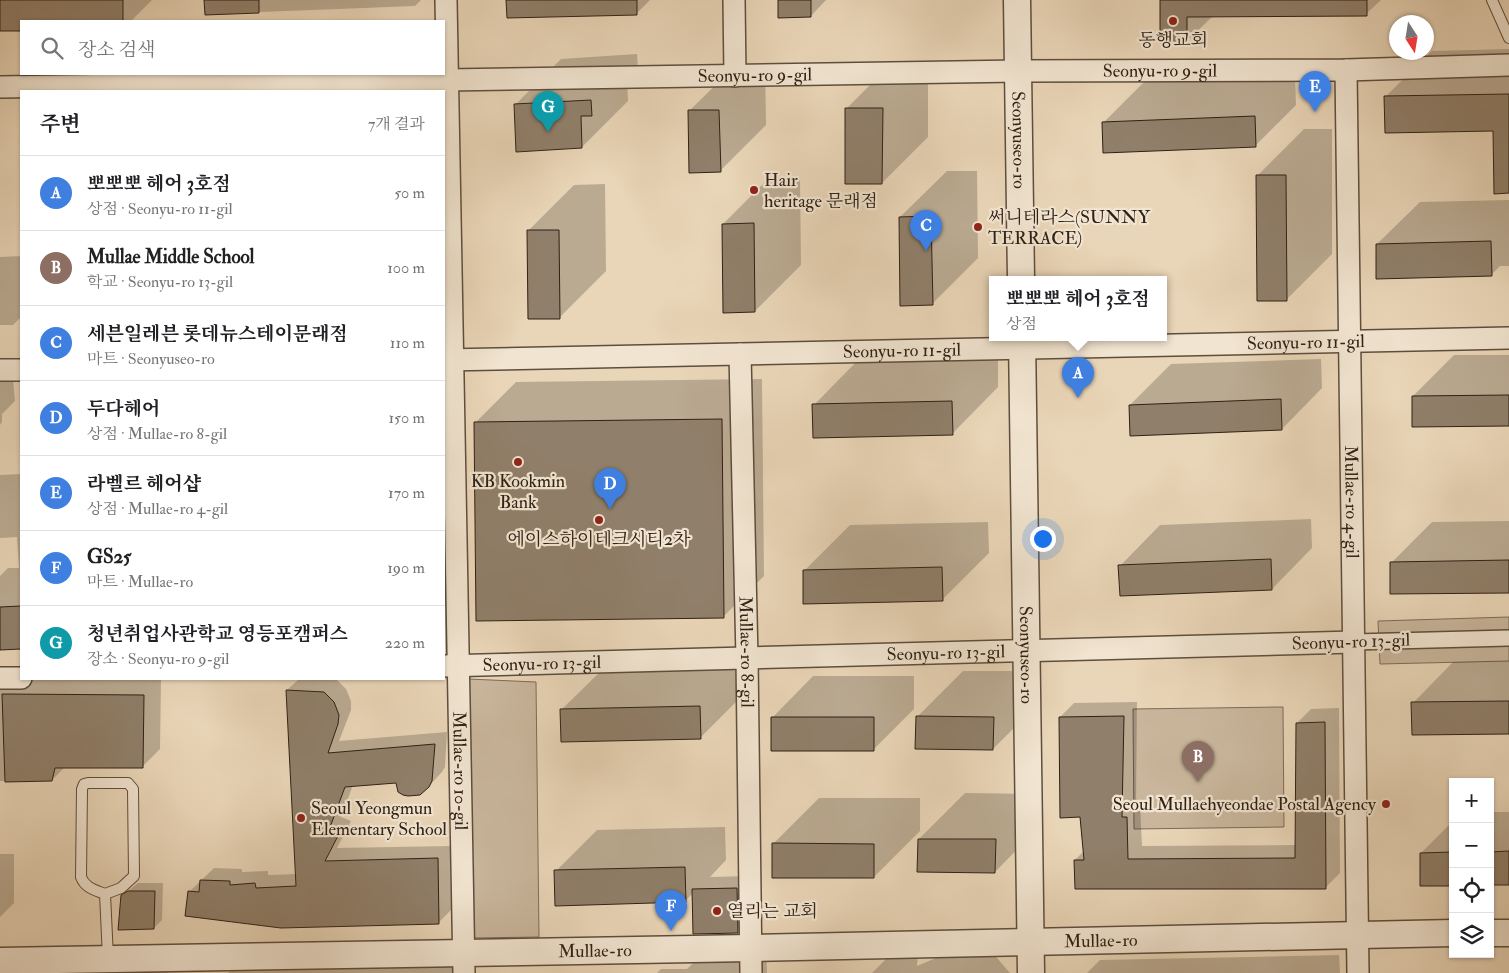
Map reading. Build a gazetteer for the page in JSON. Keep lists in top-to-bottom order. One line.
{"streets":{"street":["Seonyu-ro 9-gil","Seonyuseo-ro","Seonyu-ro 11-gil","Mullae-ro 4-gil","Seonyu-ro 13-gil","Mullae-ro 8-gil","Mullae-ro 10-gil","Mullae-ro"]},"crossings":[["Seonyu-ro 9-gil","Seonyuseo-ro"],["Seonyu-ro 9-gil","Mullae-ro 4-gil"],["Seonyu-ro 9-gil","Mullae-ro 10-gil"],["Seonyuseo-ro","Seonyu-ro 11-gil"],["Seonyuseo-ro","Seonyu-ro 13-gil"],["Seonyuseo-ro","Mullae-ro"],["Seonyu-ro 11-gil","Mullae-ro 4-gil"],["Seonyu-ro 11-gil","Mullae-ro 8-gil"],["Seonyu-ro 11-gil","Mullae-ro 10-gil"],["Mullae-ro 4-gil","Seonyu-ro 13-gil"],["Mullae-ro 4-gil","Mullae-ro"],["Seonyu-ro 13-gil","Mullae-ro 8-gil"],["Seonyu-ro 13-gil","Mullae-ro 10-gil"],["Mullae-ro 8-gil","Mullae-ro"],["Mullae-ro 10-gil","Mullae-ro"]],"places":["동행교회","Hair heritage 문래점","써니테라스(SUNNY TERRACE)","KB Kookmin Bank","에이스하이테크시티2차","Seoul Mullaehyeondae Postal Agency","Seoul Yeongmun Elementary School","열리는 교회"],"north":"bottom","page":{"search":"장소 검색","pins":["E","G","C","A","D","B","F"],"heading":["주변","7개 결과"],"list":[{"mark":"A","name":"뽀뽀뽀 헤어 3호점","note":"상점 · Seonyu-ro 11-gil","value":"50 m"},{"mark":"B","name":"Mullae Middle School","note":"학교 · Seonyu-ro 13-gil","value":"100 m"},{"mark":"C","name":"세븐일레븐 롯데뉴스테이문래점","note":"마트 · Seonyuseo-ro","value":"110 m"},{"mark":"D","name":"두다헤어","note":"상점 · Mullae-ro 8-gil","value":"150 m"},{"mark":"E","name":"라벨르 헤어샵","note":"상점 · Mullae-ro 4-gil","value":"170 m"},{"mark":"F","name":"GS25","note":"마트 · Mullae-ro","value":"190 m"},{"mark":"G","name":"청년취업사관학교 영등포캠퍼스","note":"장소 · Seonyu-ro 9-gil","value":"220 m"}],"popup":["뽀뽀뽀 헤어 3호점","상점"],"map_buttons":["+","−"]}}
